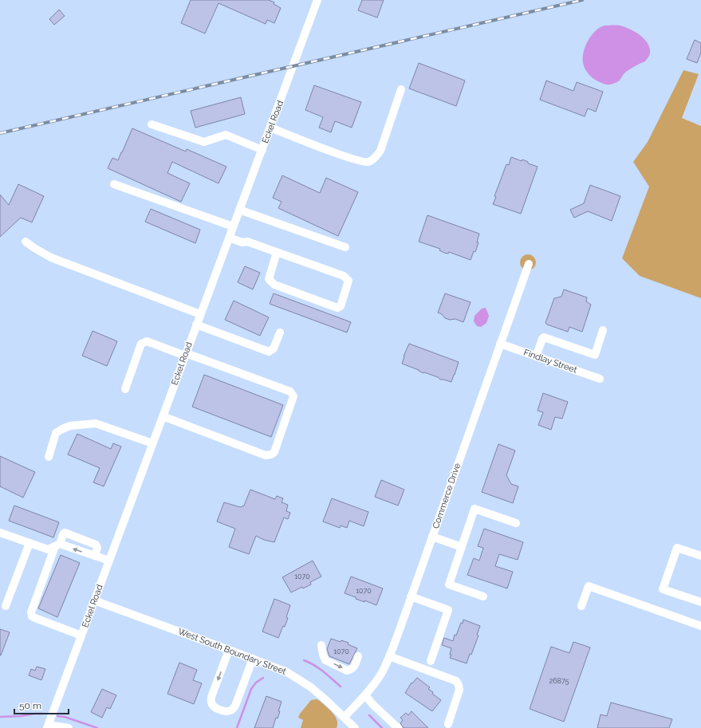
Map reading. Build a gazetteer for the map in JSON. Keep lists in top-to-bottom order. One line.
{"streets":{"street":["Eckel Road","Findlay Street","Commerce Drive","West South Boundary Street"]},"crossings":[["Eckel Road","West South Boundary Street"],["Findlay Street","Commerce Drive"],["Commerce Drive","West South Boundary Street"]],"house_numbers":["1070","1070","1070","26875"],"scale_bar":"50 m"}
